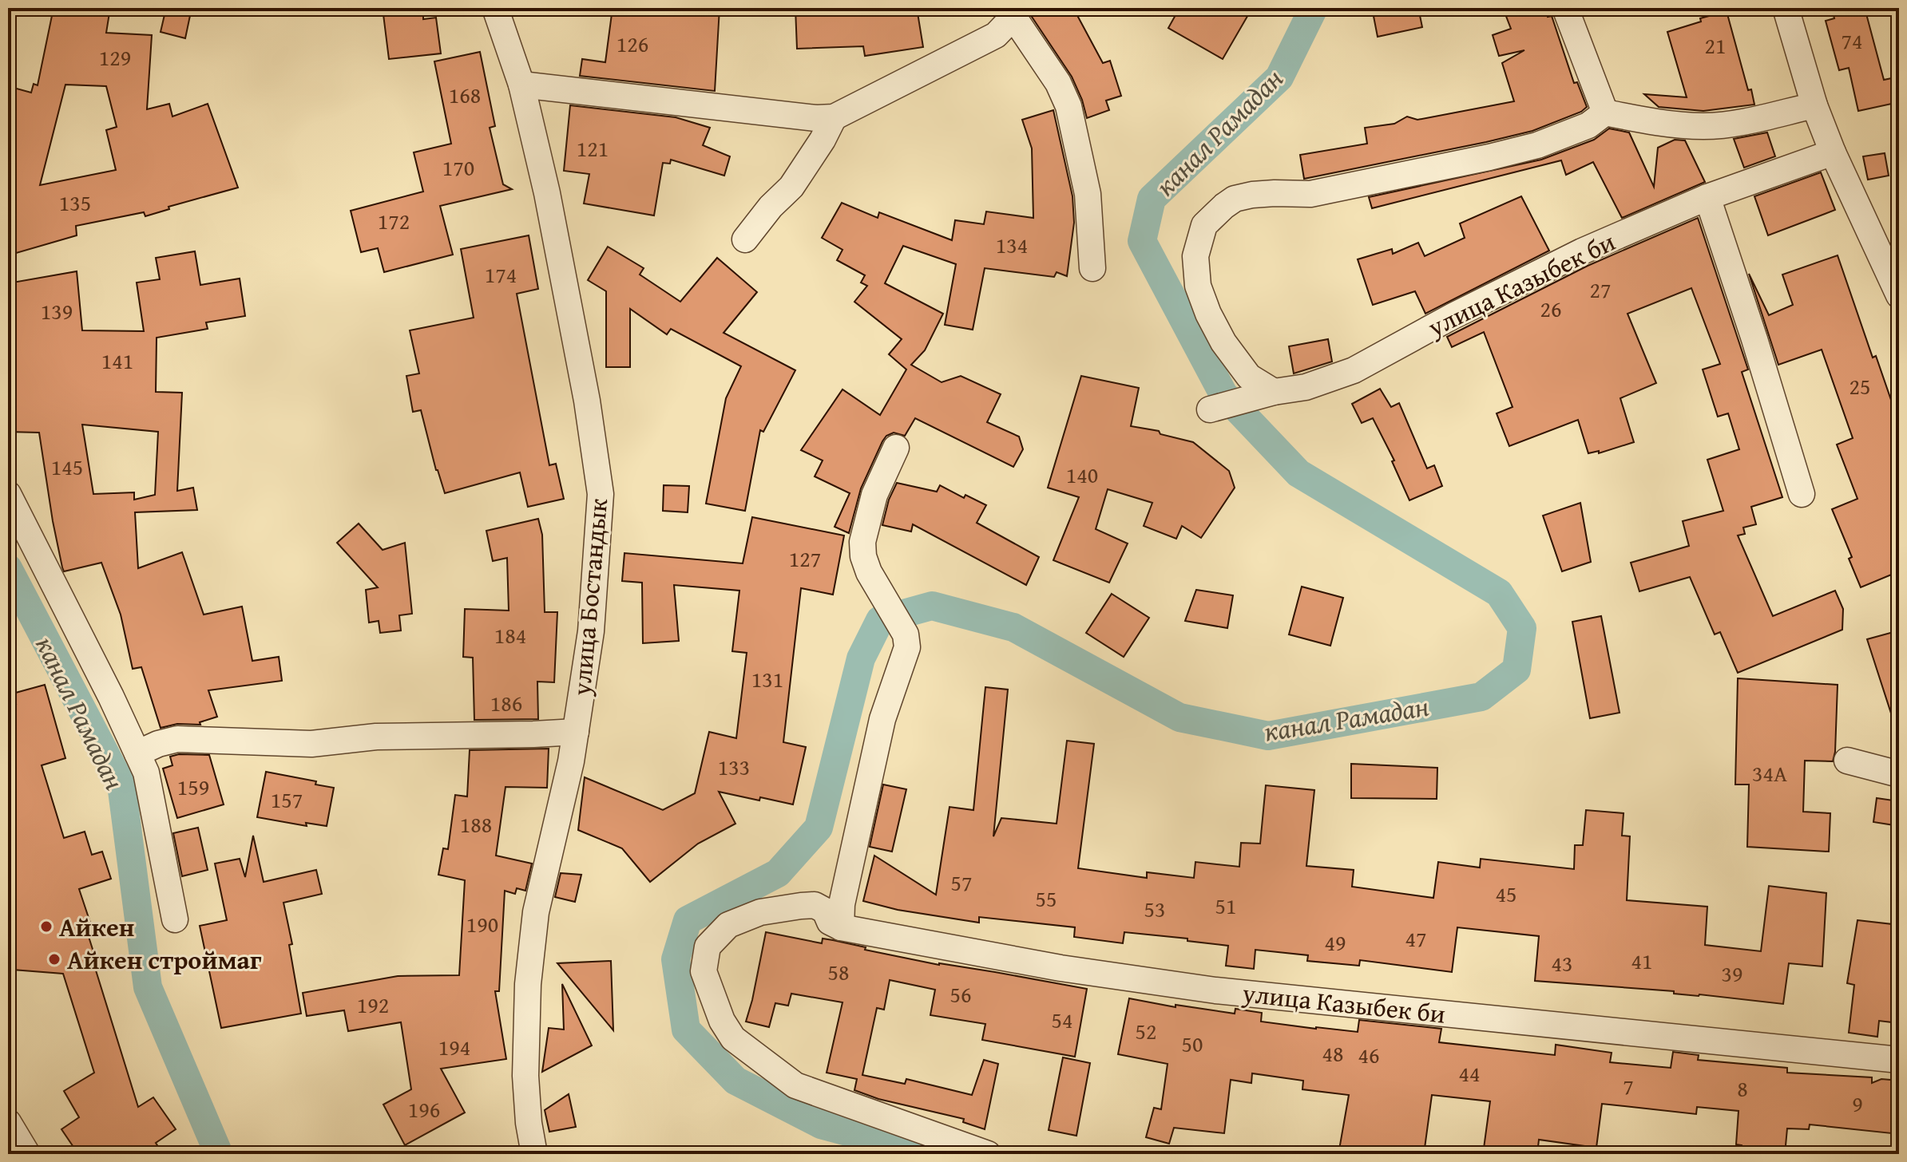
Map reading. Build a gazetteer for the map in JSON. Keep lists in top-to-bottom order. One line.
{"streets":{"street":["улица Казыбек би","улица Бостандык"]},"water":["канал Рамадан"],"places":["Айкен","Айкен строймаг"],"house_numbers":["74","126","21","129","168","121","170","135","172","134","174","27","26","139","141","25","145","140","127","184","131","186","133","34А","159","157","188","57","45","55","51","53","190","47","49","41","43","58","39","56","192","54","52","50","194","48","46","44","7","8","9","196"]}
